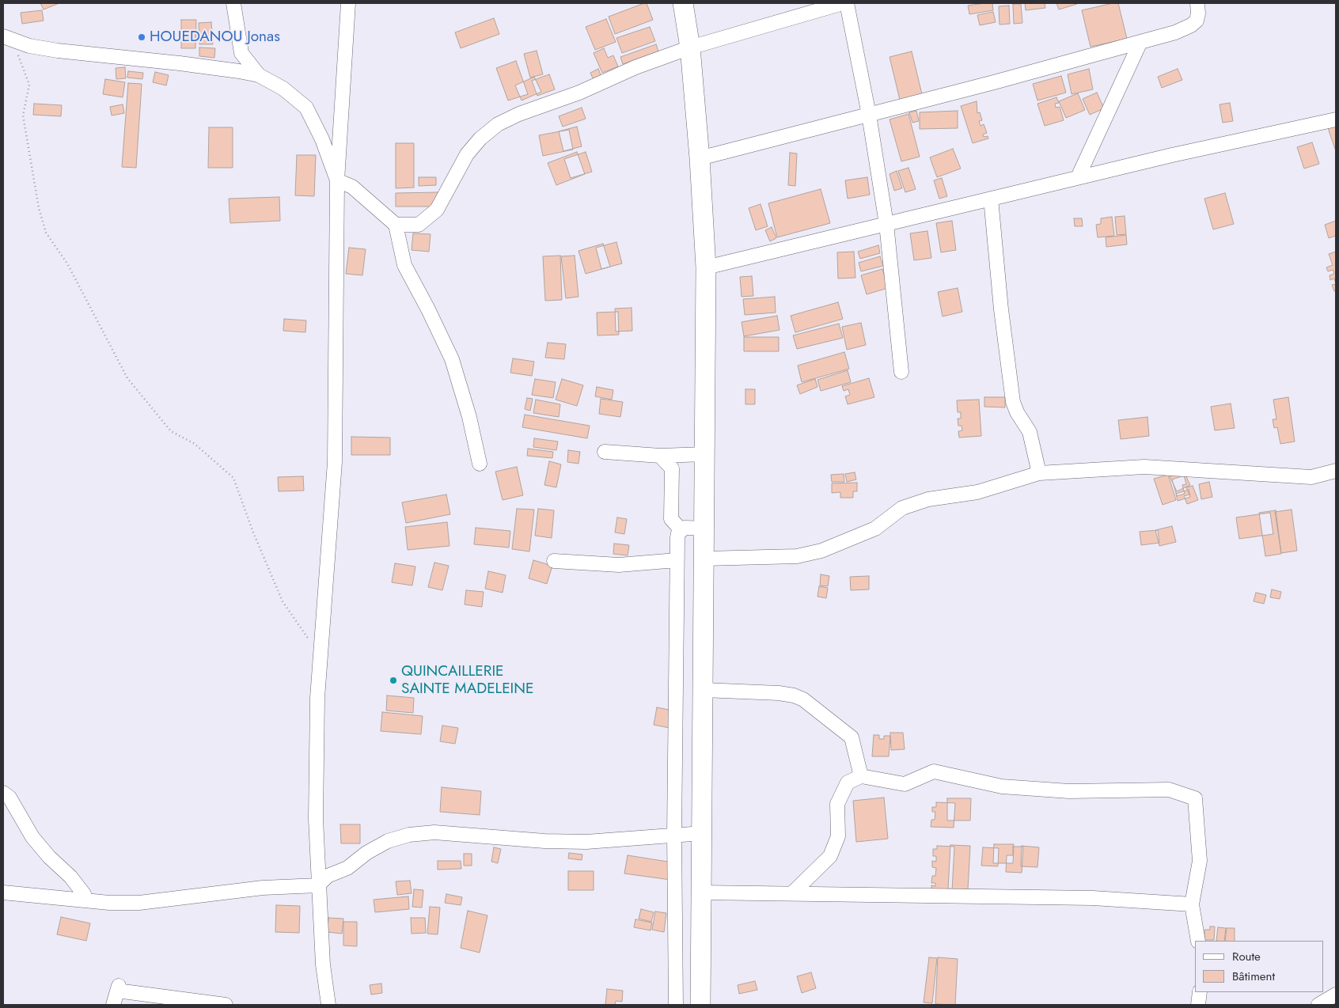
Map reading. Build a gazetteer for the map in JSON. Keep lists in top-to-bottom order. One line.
{"places":["HOUEDANOU Jonas","QUINCAILLERIE SAINTE MADELEINE"],"legend":["Route","Bâtiment"]}
